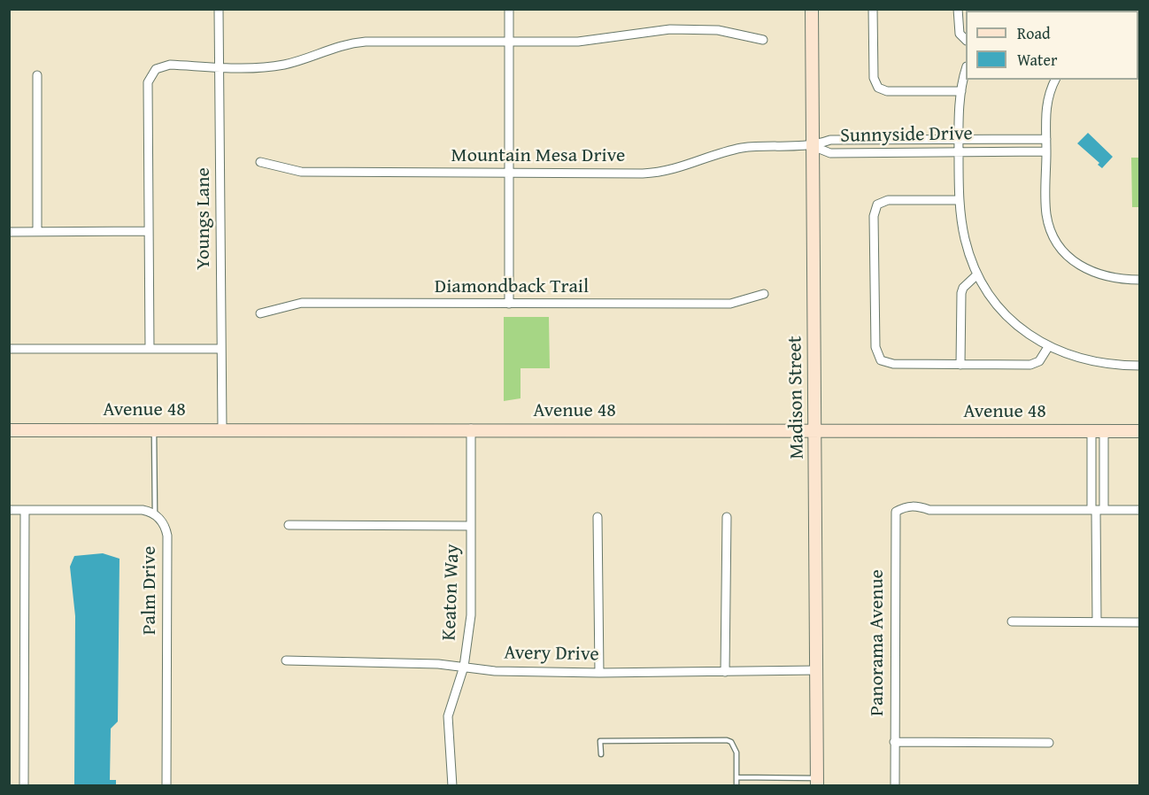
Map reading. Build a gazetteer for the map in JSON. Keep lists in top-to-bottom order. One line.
{"streets":{"main road":["Madison Street","Avenue 48"],"street":["Sunnyside Drive","Mountain Mesa Drive","Youngs Lane","Diamondback Trail","Palm Drive","Keaton Way","Panorama Avenue","Avery Drive"]},"crossings":[["Sunnyside Drive","Mountain Mesa Drive"],["Sunnyside Drive","Madison Street"],["Mountain Mesa Drive","Madison Street"],["Youngs Lane","Avenue 48"],["Madison Street","Avenue 48"],["Madison Street","Avery Drive"],["Avenue 48","Keaton Way"],["Keaton Way","Avery Drive"]],"legend":["Road","Water"]}
